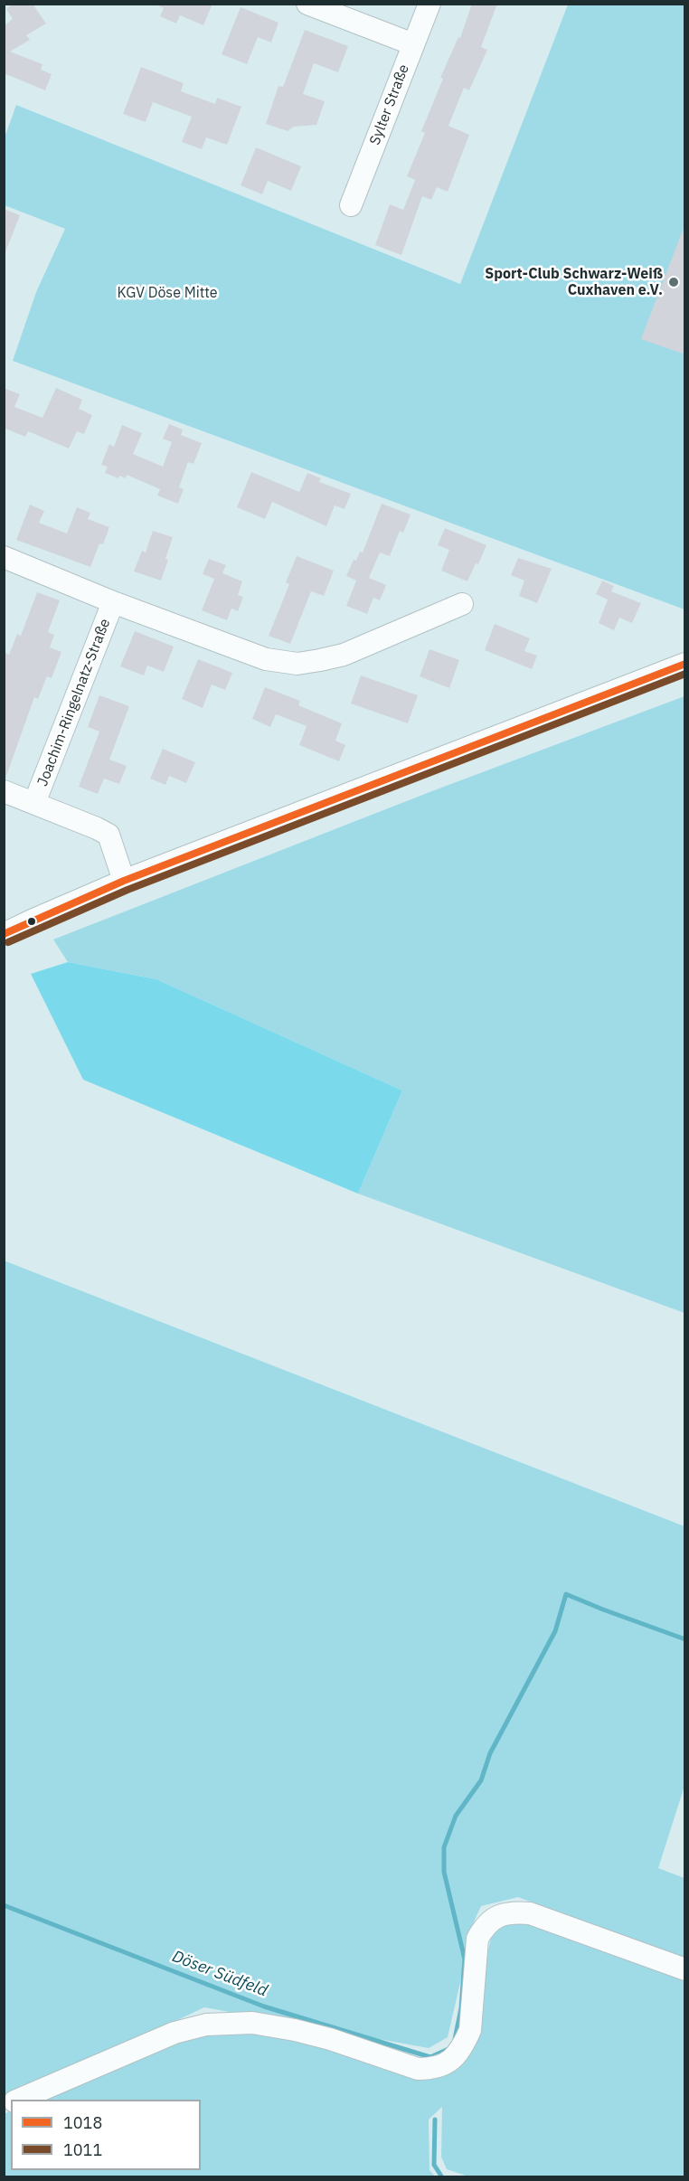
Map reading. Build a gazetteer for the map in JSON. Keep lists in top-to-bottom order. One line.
{"streets":{"street":["Sylter Straße","Joachim-Ringelnatz-Straße"]},"water":["Döser Südfeld"],"parks":["KGV Döse Mitte"],"places":["Sport-Club Schwarz-Weiß Cuxhaven e.V."],"lines":["transit line 1018","transit line 1011"],"legend":["1018","1011"]}
